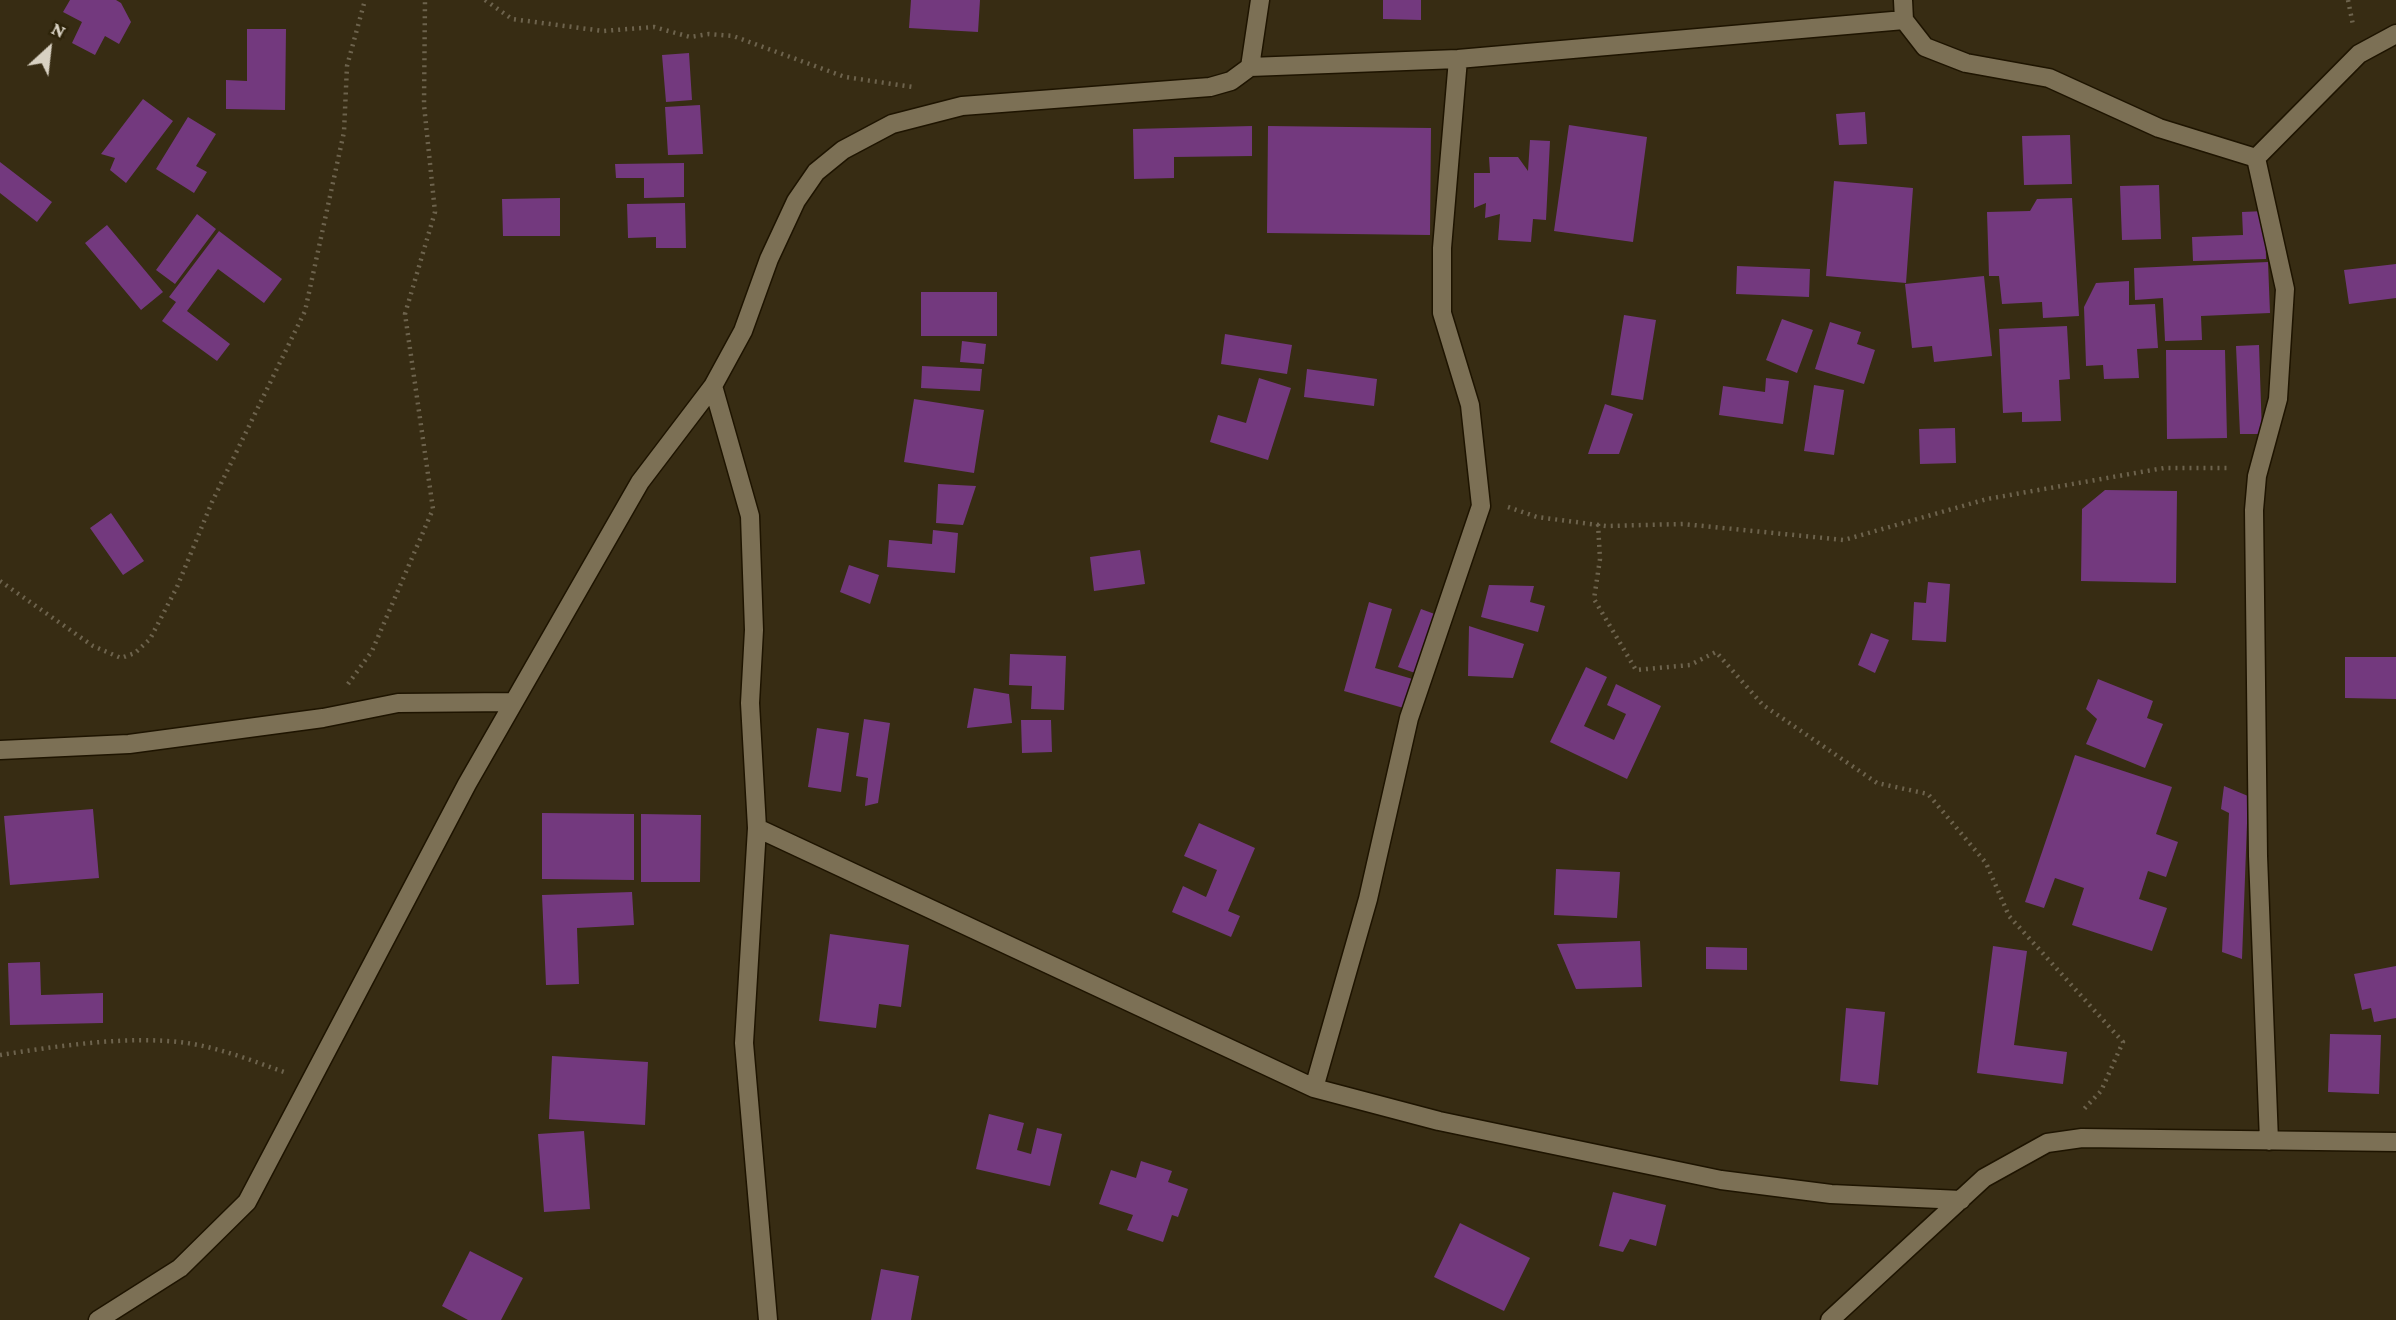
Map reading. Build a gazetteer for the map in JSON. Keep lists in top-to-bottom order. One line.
{"north":"top right"}
